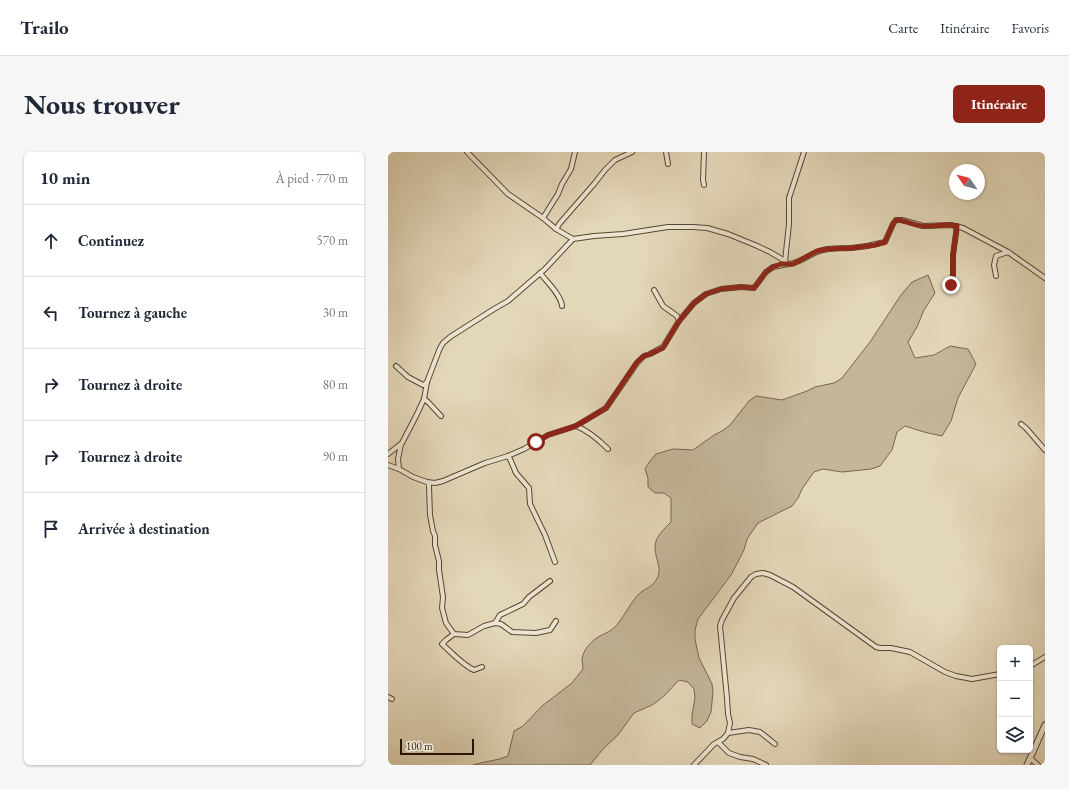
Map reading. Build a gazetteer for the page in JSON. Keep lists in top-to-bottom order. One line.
{"scale_bar":"100 m","north":"top left","page":{"header":"Trailo","nav":["Carte","Itinéraire","Favoris"],"buttons":"Itinéraire","title":"Nous trouver","heading":["10 min","À pied · 770 m"],"list":[["Continuez","570 m"],["Tournez à gauche","30 m"],["Tournez à droite","80 m"],["Tournez à droite","90 m"],"Arrivée à destination"],"map_buttons":["+","−"],"scale":"100 m"}}
